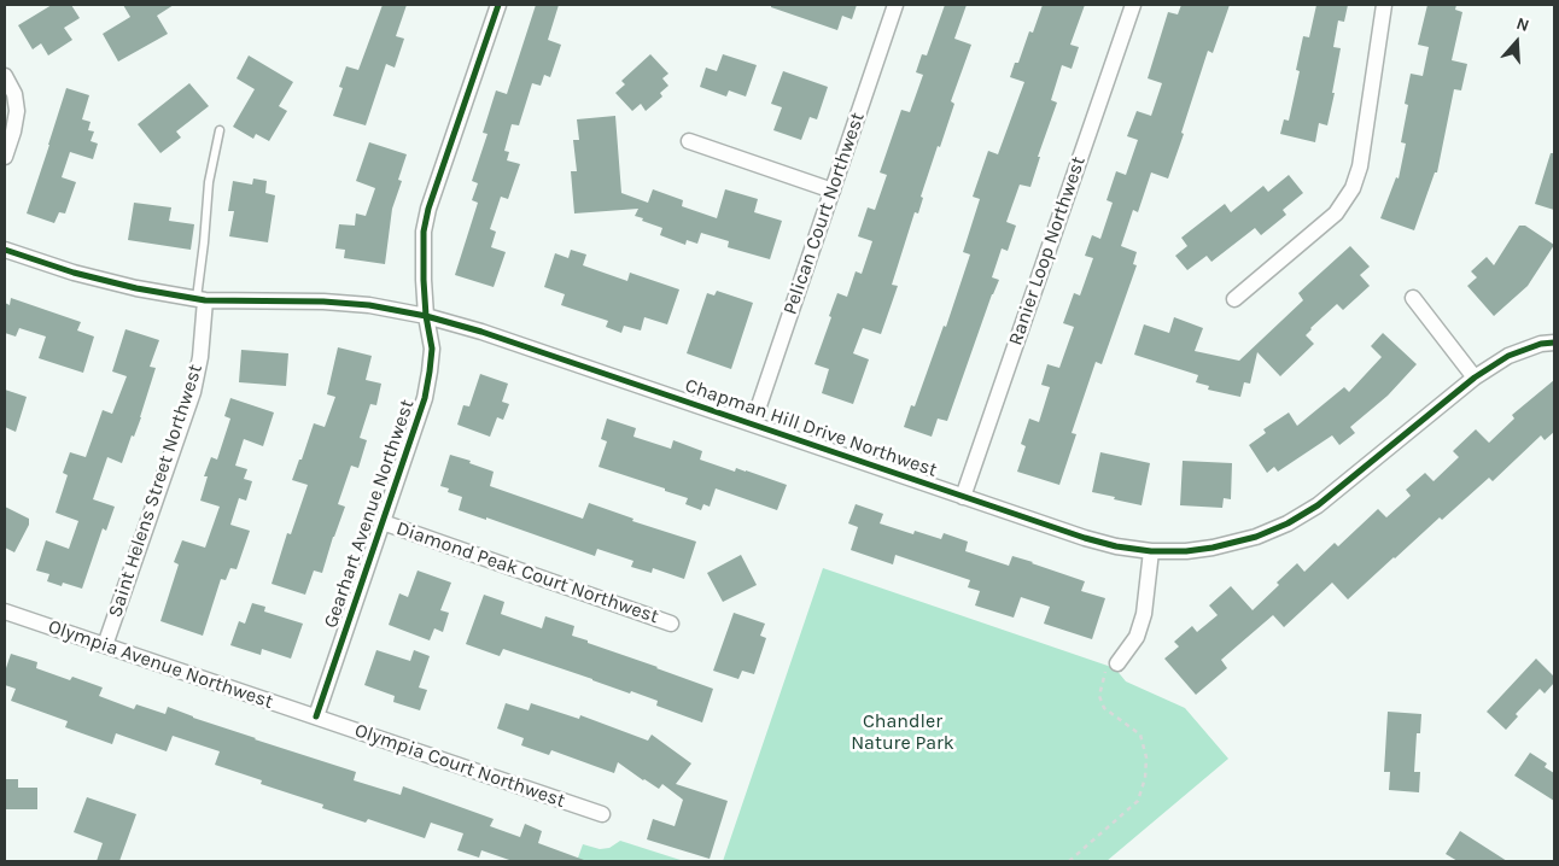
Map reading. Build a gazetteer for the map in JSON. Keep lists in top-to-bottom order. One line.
{"streets":{"street":["Pelican Court Northwest","Ranier Loop Northwest","Chapman Hill Drive Northwest","Saint Helens Street Northwest","Gearhart Avenue Northwest","Diamond Peak Court Northwest","Olympia Avenue Northwest","Olympia Court Northwest"]},"crossings":[["Pelican Court Northwest","Chapman Hill Drive Northwest"],["Ranier Loop Northwest","Chapman Hill Drive Northwest"],["Chapman Hill Drive Northwest","Saint Helens Street Northwest"],["Chapman Hill Drive Northwest","Gearhart Avenue Northwest"],["Saint Helens Street Northwest","Olympia Avenue Northwest"],["Gearhart Avenue Northwest","Diamond Peak Court Northwest"],["Gearhart Avenue Northwest","Olympia Avenue Northwest"],["Gearhart Avenue Northwest","Olympia Court Northwest"],["Olympia Avenue Northwest","Olympia Court Northwest"]],"parks":["Chandler Nature Park"],"north":"top"}
